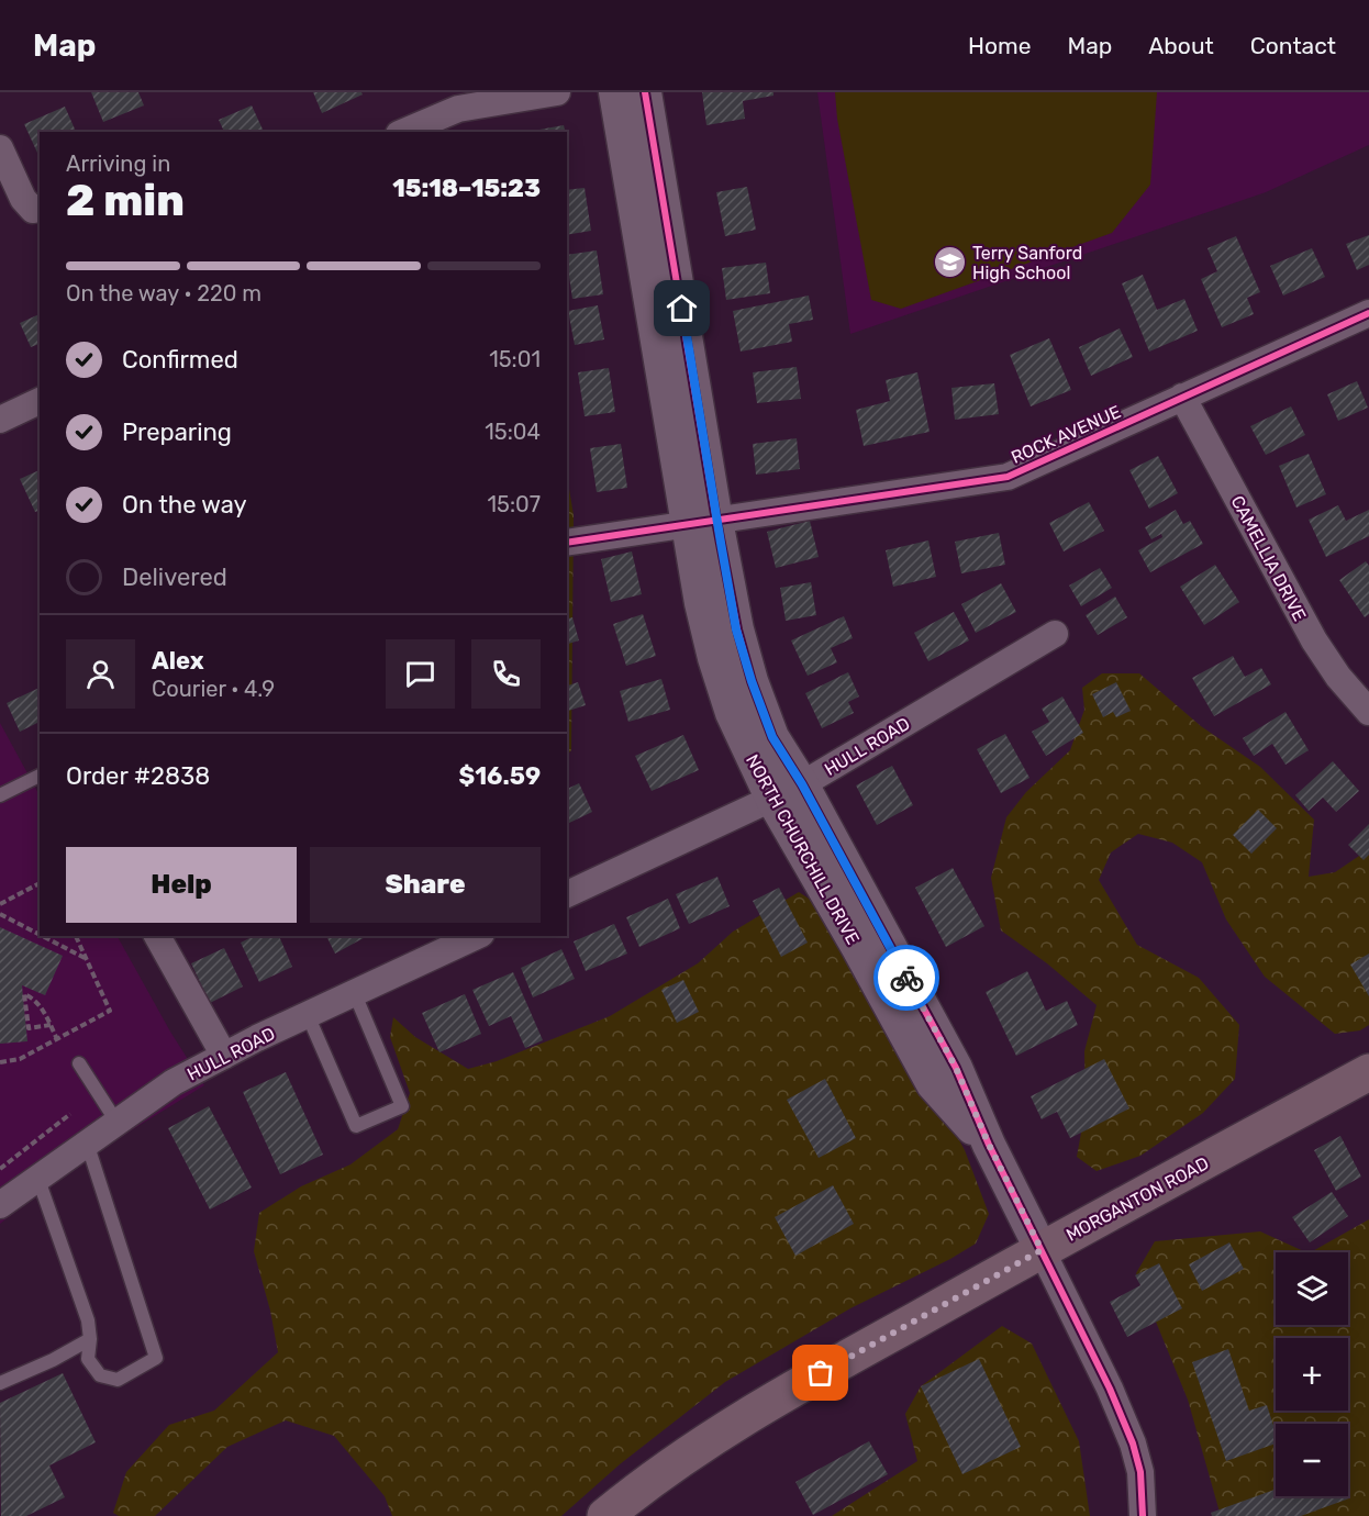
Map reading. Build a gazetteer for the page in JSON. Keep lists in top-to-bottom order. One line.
{"streets":{"main road":["MORGANTON ROAD"],"street":["ROCK AVENUE","CAMELLIA DRIVE","HULL ROAD","NORTH CHURCHILL DRIVE"]},"crossings":[["ROCK AVENUE","CAMELLIA DRIVE"],["ROCK AVENUE","NORTH CHURCHILL DRIVE"],["HULL ROAD","NORTH CHURCHILL DRIVE"],["NORTH CHURCHILL DRIVE","MORGANTON ROAD"]],"places":{"school or university":["Terry Sanford High School"]},"page":{"header":"Map","nav":["Home","Map","About","Contact"],"heading":["2 min","Arriving in","15:18–15:23"],"panel":["Alex","Courier · 4.9","Order #2838","$16.59"],"bar":"On the way · 220 m","list":[["Confirmed","15:01"],["Preparing","15:04"],["On the way","15:07"],"Delivered"],"buttons":["Help","Share"],"map_buttons":["+","−"]}}
